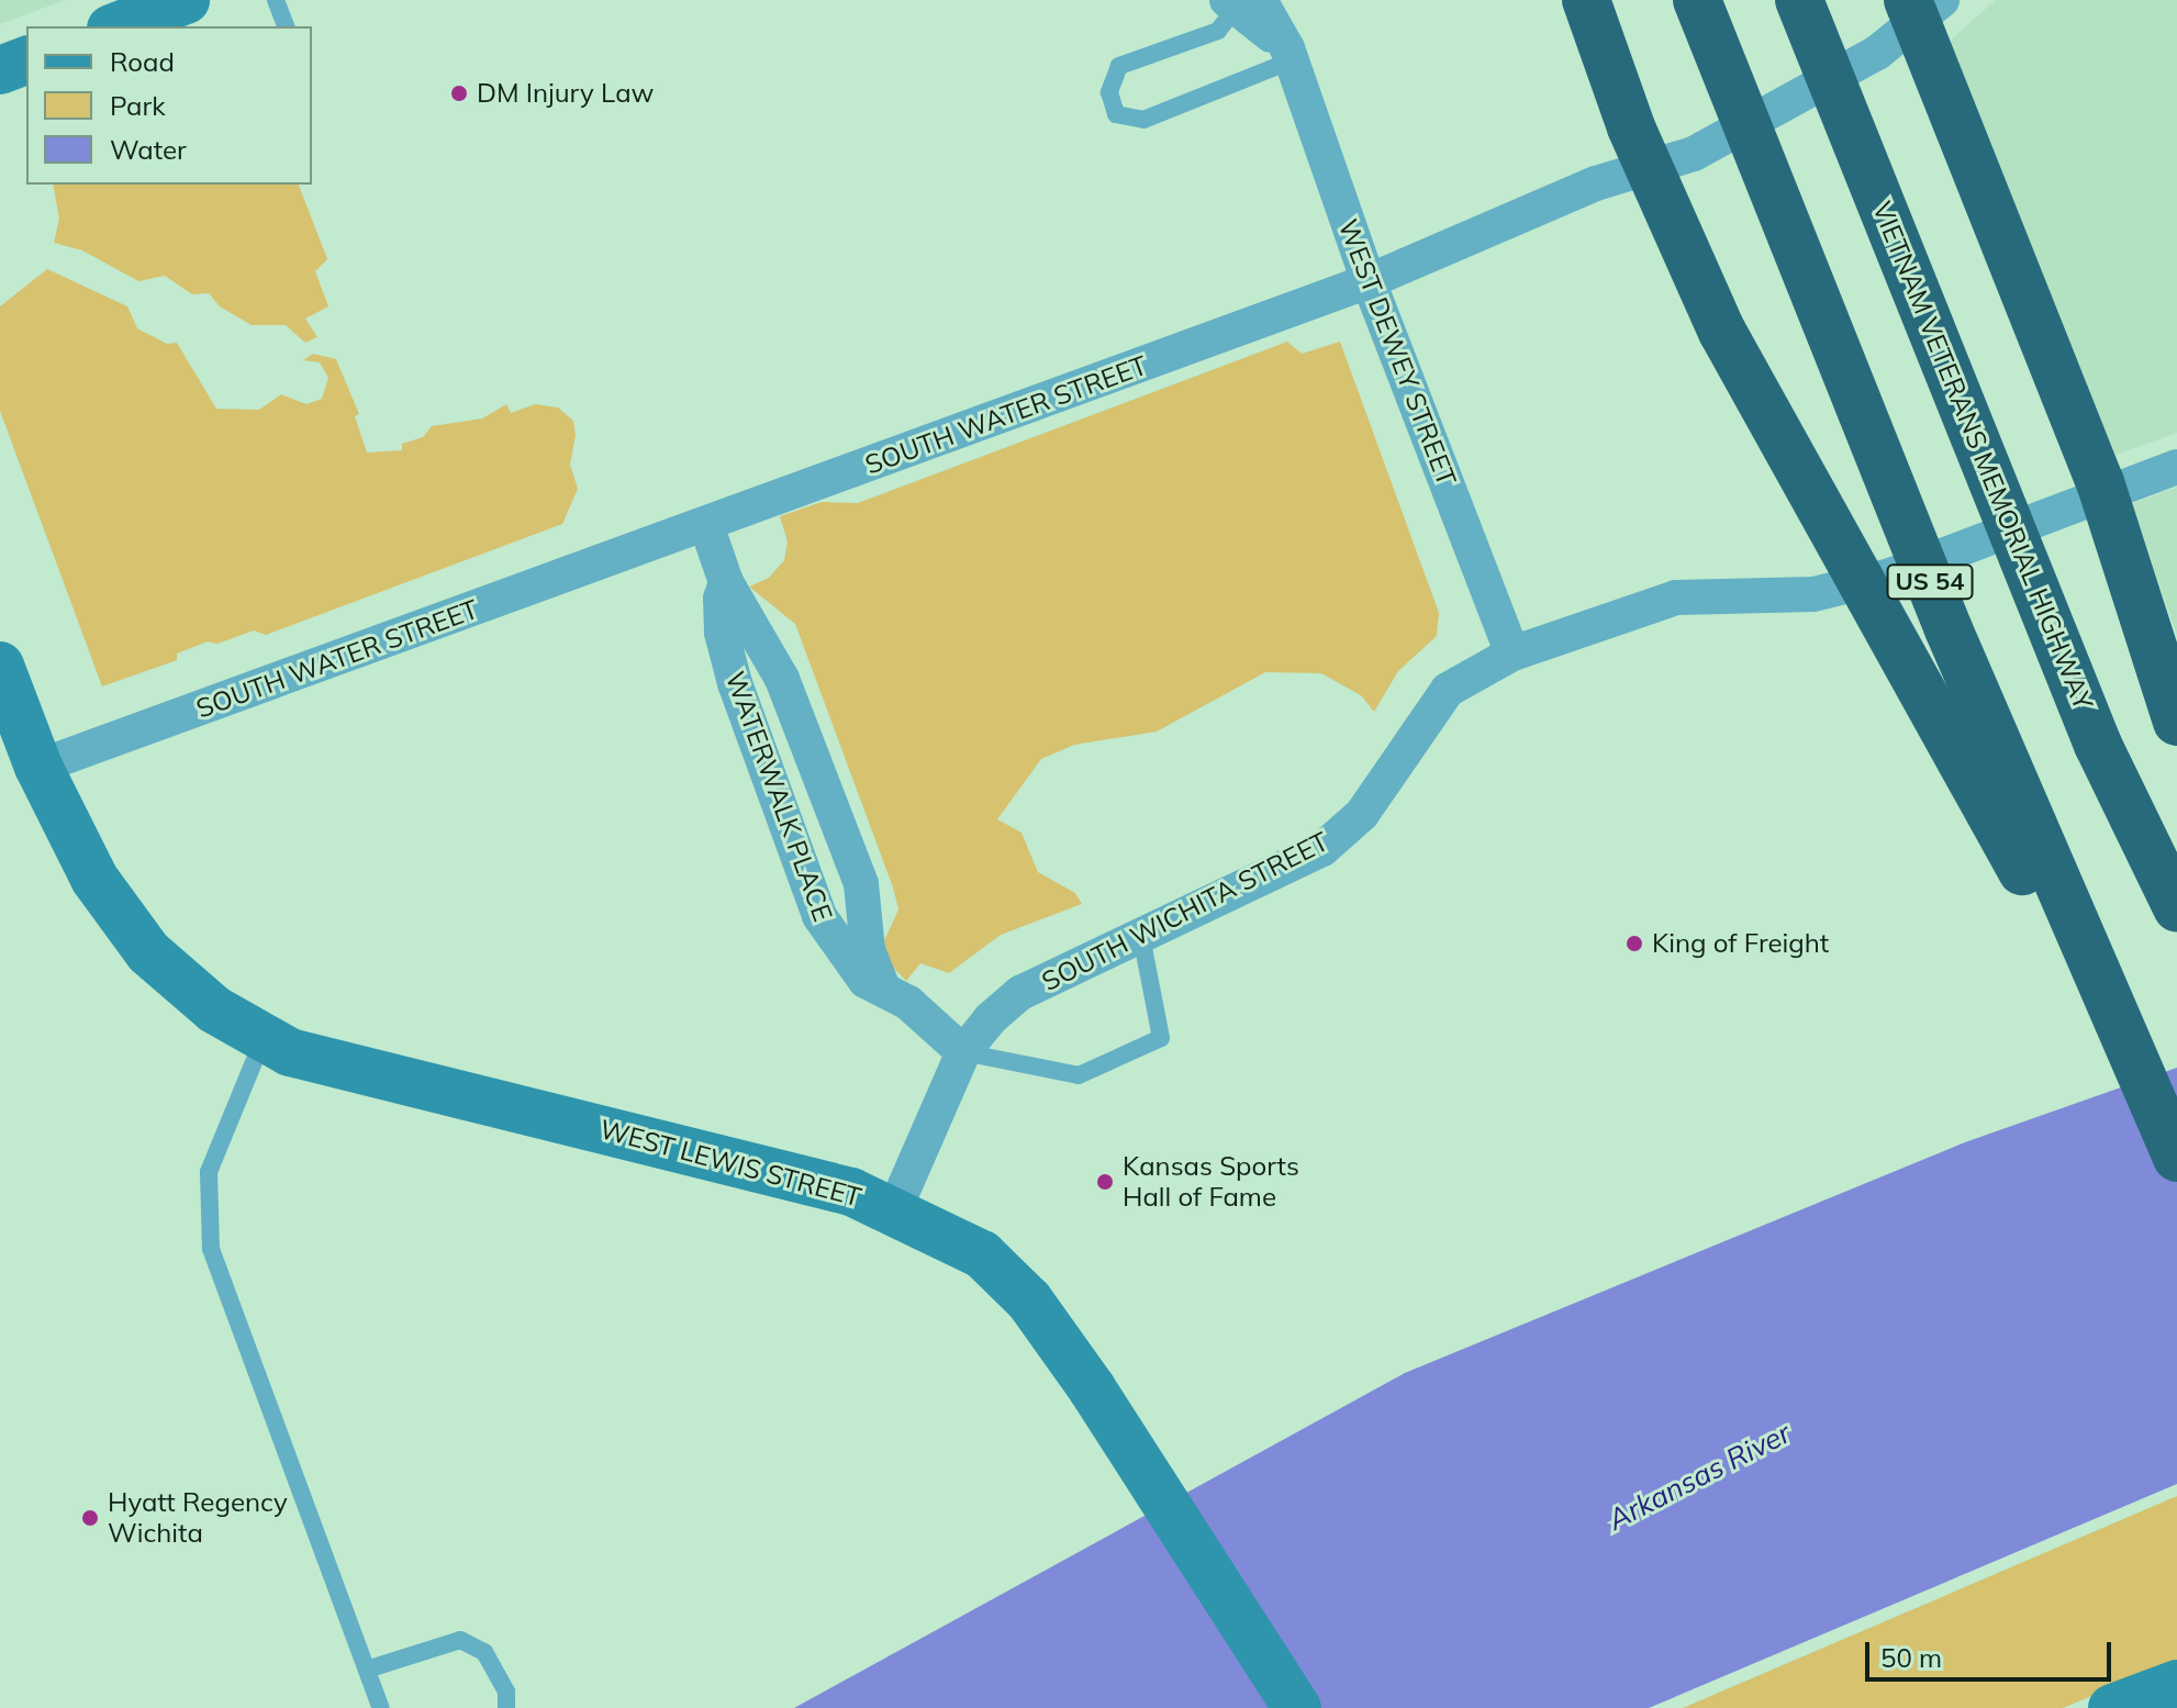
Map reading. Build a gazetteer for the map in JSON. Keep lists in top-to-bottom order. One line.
{"streets":{"highway":["VIETNAM VETERANS MEMORIAL HIGHWAY","US 54"],"street":["WEST DEWEY STREET","SOUTH WATER STREET","WATERWALK PLACE","SOUTH WICHITA STREET","WEST LEWIS STREET"]},"crossings":[["WEST DEWEY STREET","SOUTH WATER STREET"],["WEST DEWEY STREET","SOUTH WICHITA STREET"],["SOUTH WATER STREET","WATERWALK PLACE"],["SOUTH WATER STREET","WEST LEWIS STREET"],["WATERWALK PLACE","SOUTH WICHITA STREET"],["SOUTH WICHITA STREET","WEST LEWIS STREET"]],"water":["Arkansas River"],"places":["DM Injury Law","King of Freight","Kansas Sports Hall of Fame","Hyatt Regency Wichita"],"legend":["Road","Park","Water"],"scale_bar":"50 m"}
